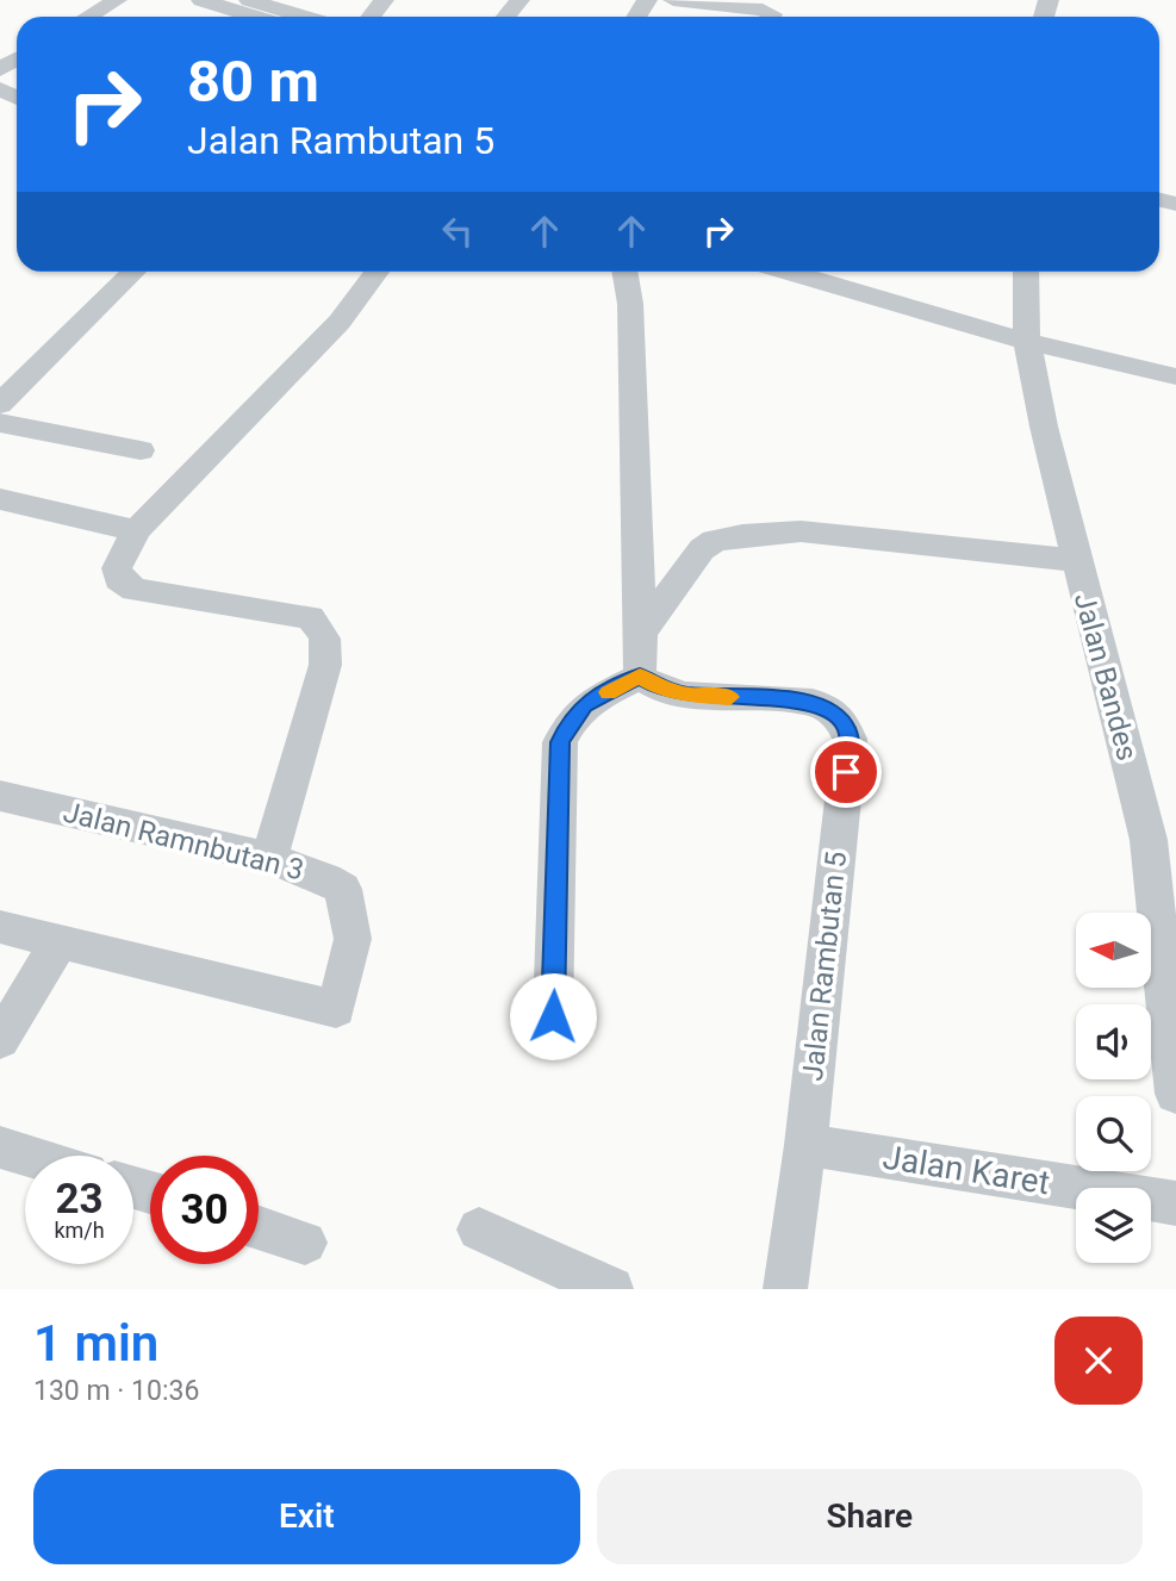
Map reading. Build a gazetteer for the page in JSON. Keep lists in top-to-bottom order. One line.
{"streets":{"street":["Jalan Bandes","Jalan Ramnbutan 3","Jalan Rambutan 5","Jalan Karet"]},"crossings":[["Jalan Rambutan 5","Jalan Karet"]],"north":"left","page":{"turn":["80 m","Jalan Rambutan 5"],"speed":"23 km/h","limit":"30","heading":["1 min","130 m · 10:36"],"buttons":["Exit","Share"]}}
